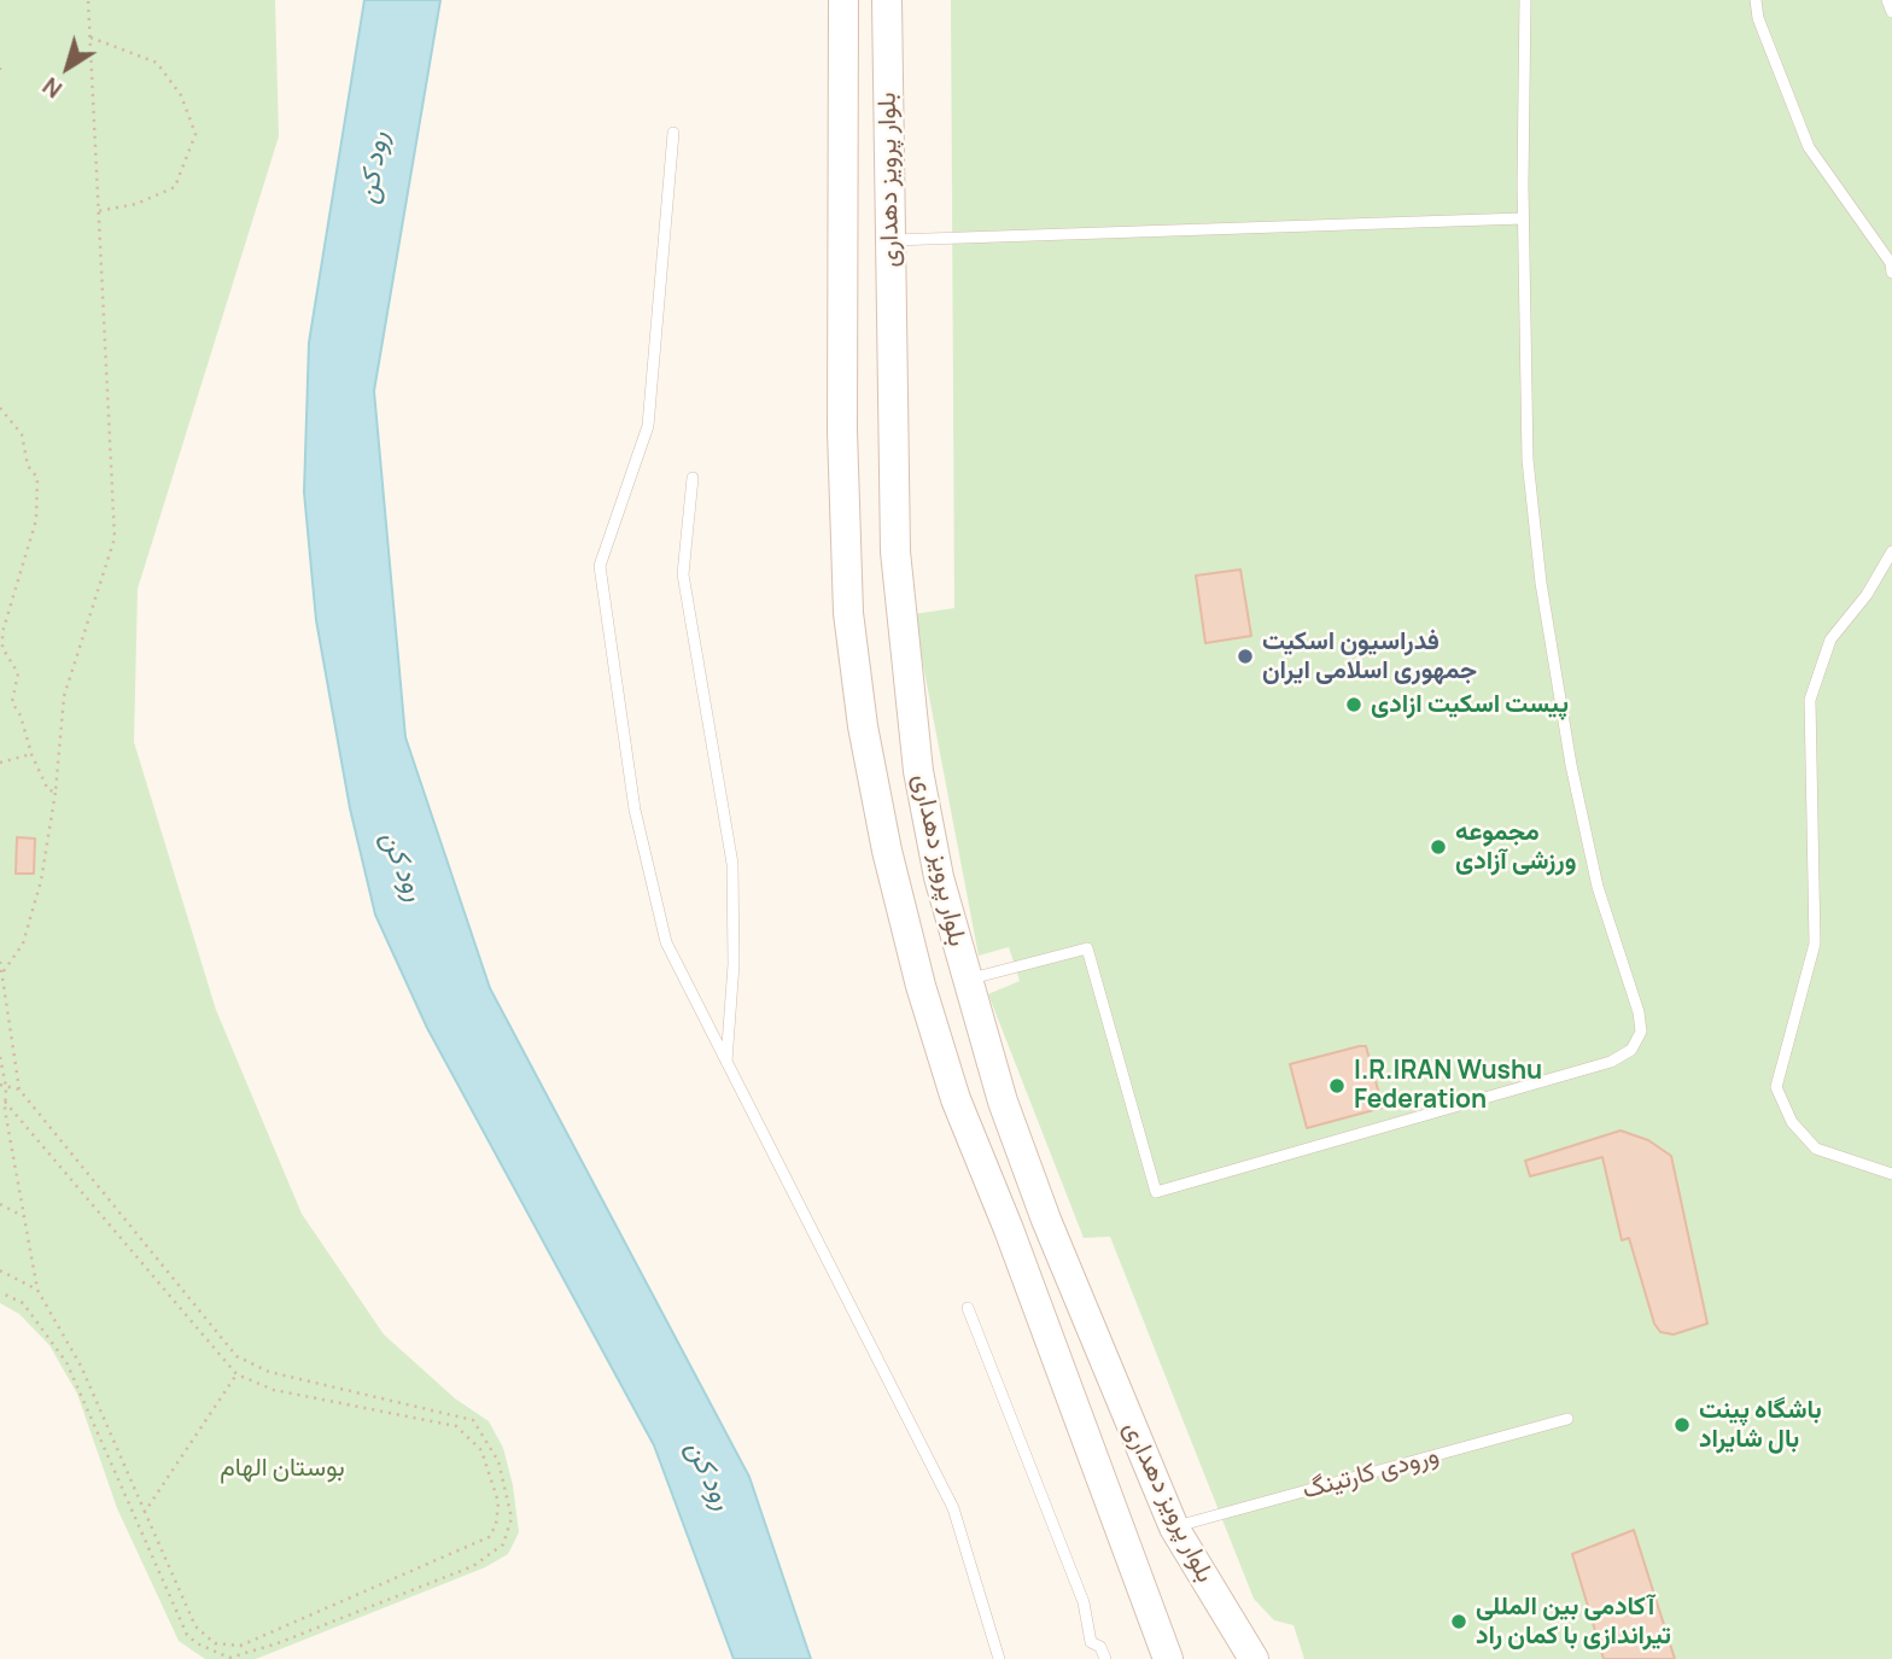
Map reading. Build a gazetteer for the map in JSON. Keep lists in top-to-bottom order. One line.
{"streets":{"main road":["بلوار پرویز دهداری"],"lane":["ورودی کارتینگ"]},"crossings":[["بلوار پرویز دهداری","ورودی کارتینگ"]],"water":["رود کن"],"parks":["بوستان الهام"],"places":["فدراسیون اسکیت جمهوری اسلامی ایران","پیست اسکیت ازادی","مجموعه ورزشی آزادی","I.R.IRAN Wushu Federation","باشگاه پینت بال شایراد","آکادمی بین المللی تیراندازی با کمان راد"],"north":"bottom left"}
